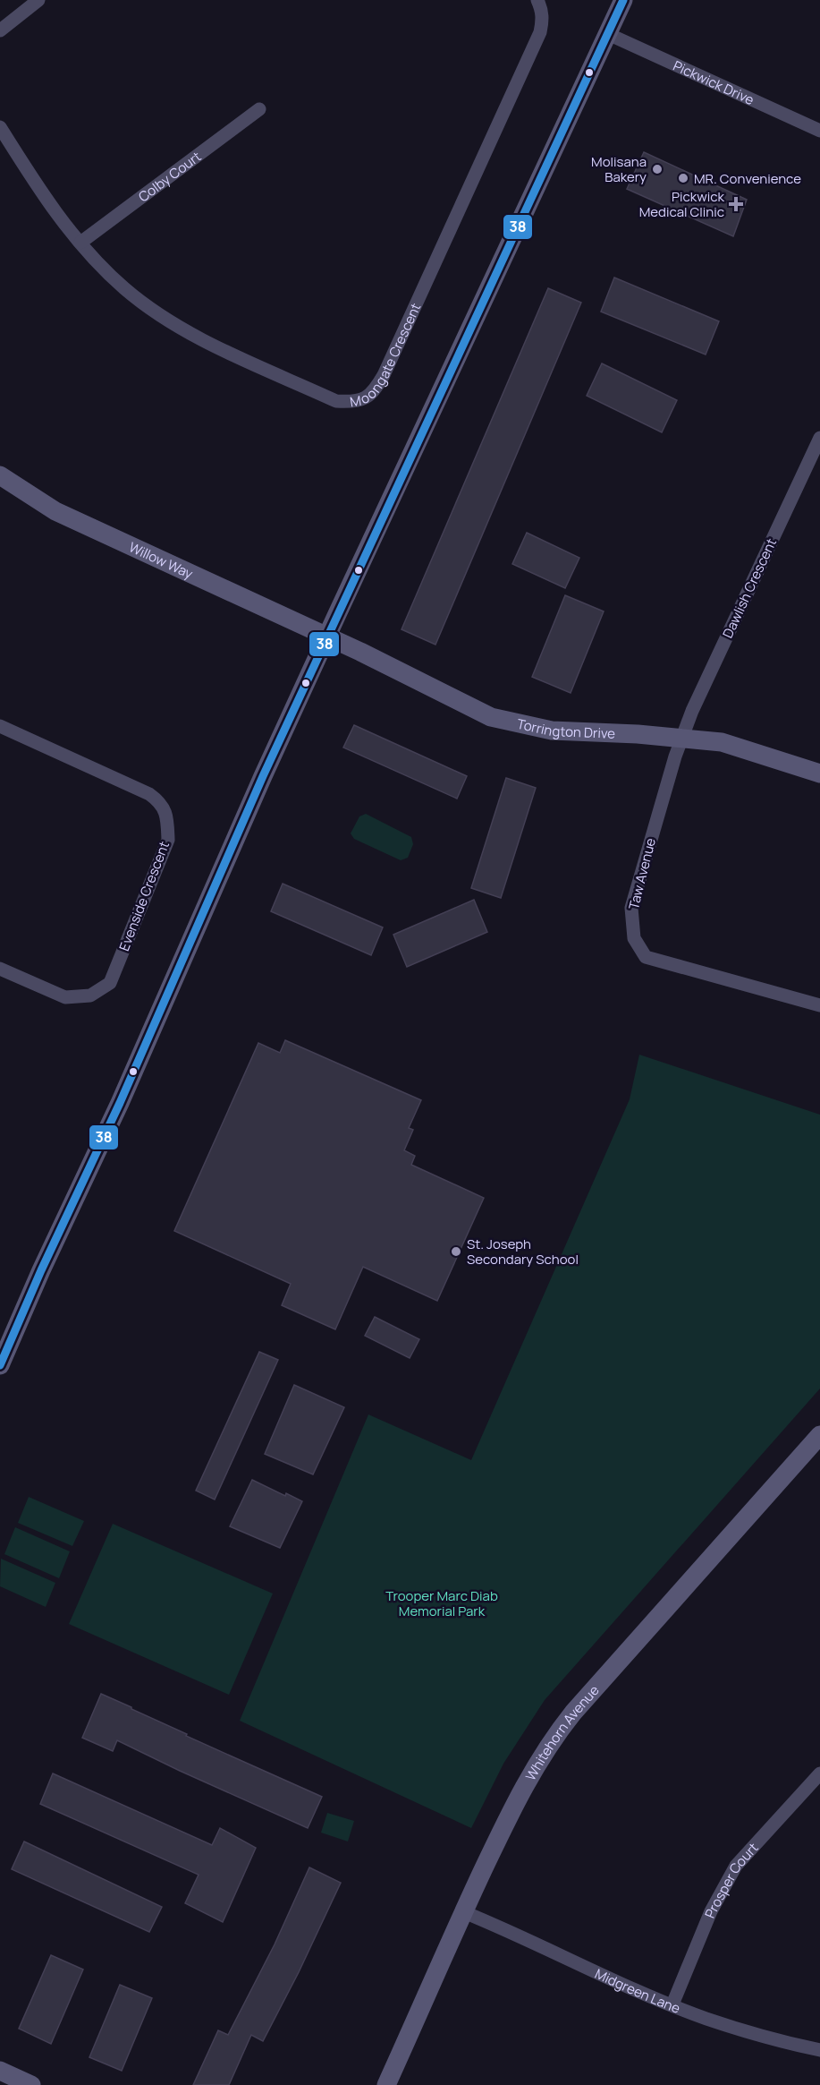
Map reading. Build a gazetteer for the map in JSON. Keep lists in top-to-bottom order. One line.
{"streets":{"street":["Pickwick Drive","Colby Court","Moongate Crescent","Willow Way","Dawlish Crescent","Torrington Drive","Taw Avenue","Evenside Crescent","Whitehorn Avenue","Prosper Court","Midgreen Lane"]},"crossings":[["Colby Court","Moongate Crescent"],["Willow Way","Torrington Drive"],["Dawlish Crescent","Torrington Drive"],["Dawlish Crescent","Taw Avenue"],["Torrington Drive","Taw Avenue"],["Whitehorn Avenue","Midgreen Lane"],["Prosper Court","Midgreen Lane"]],"parks":["Trooper Marc Diab Memorial Park"],"places":{"other":["Molisana Bakery","MR. Convenience","St. Joseph Secondary School"],"health":["Pickwick Medical Clinic"]},"lines":["transit line 38"]}
